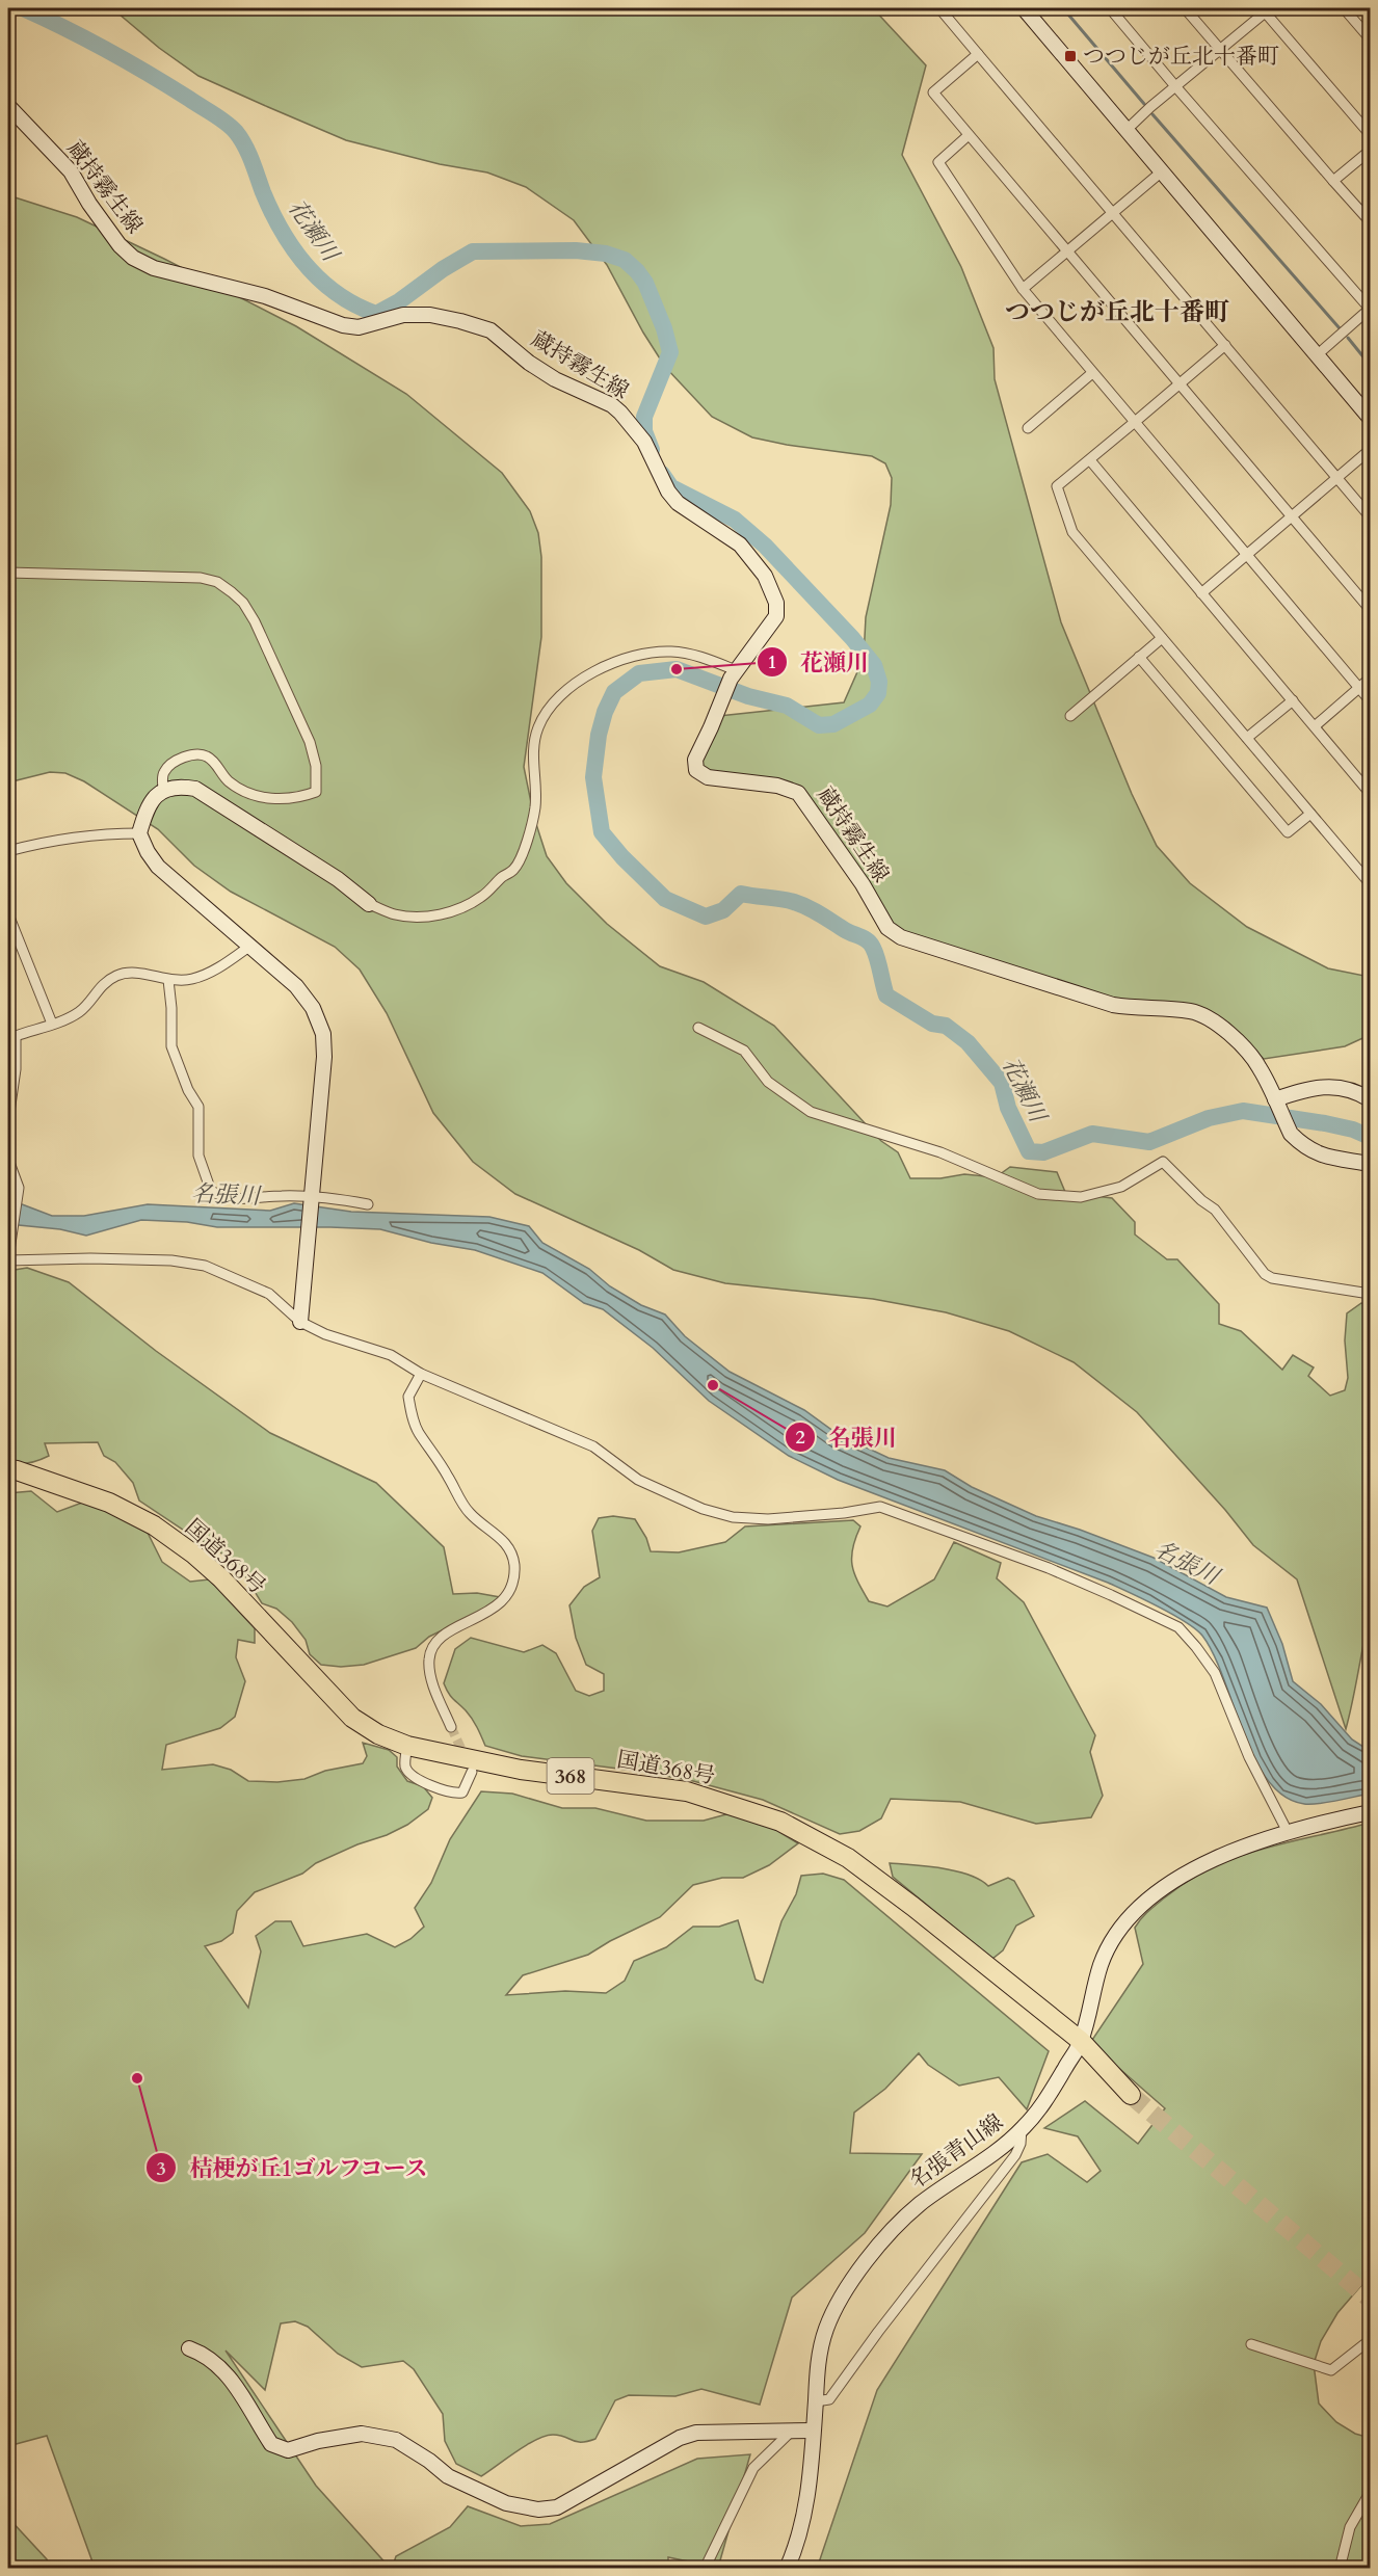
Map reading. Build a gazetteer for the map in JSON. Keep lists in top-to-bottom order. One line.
{"streets":{"highway":["国道368号","368"],"main road":["蔵持霧生線","名張青山線"]},"crossings":[["国道368号","名張青山線"]],"districts":["つつじが丘北十番町"],"water":["花瀬川","名張川"],"places":{"transit":["つつじが丘北十番町"],"other":["花瀬川","名張川","桔梗が丘1ゴルフコース"]}}
